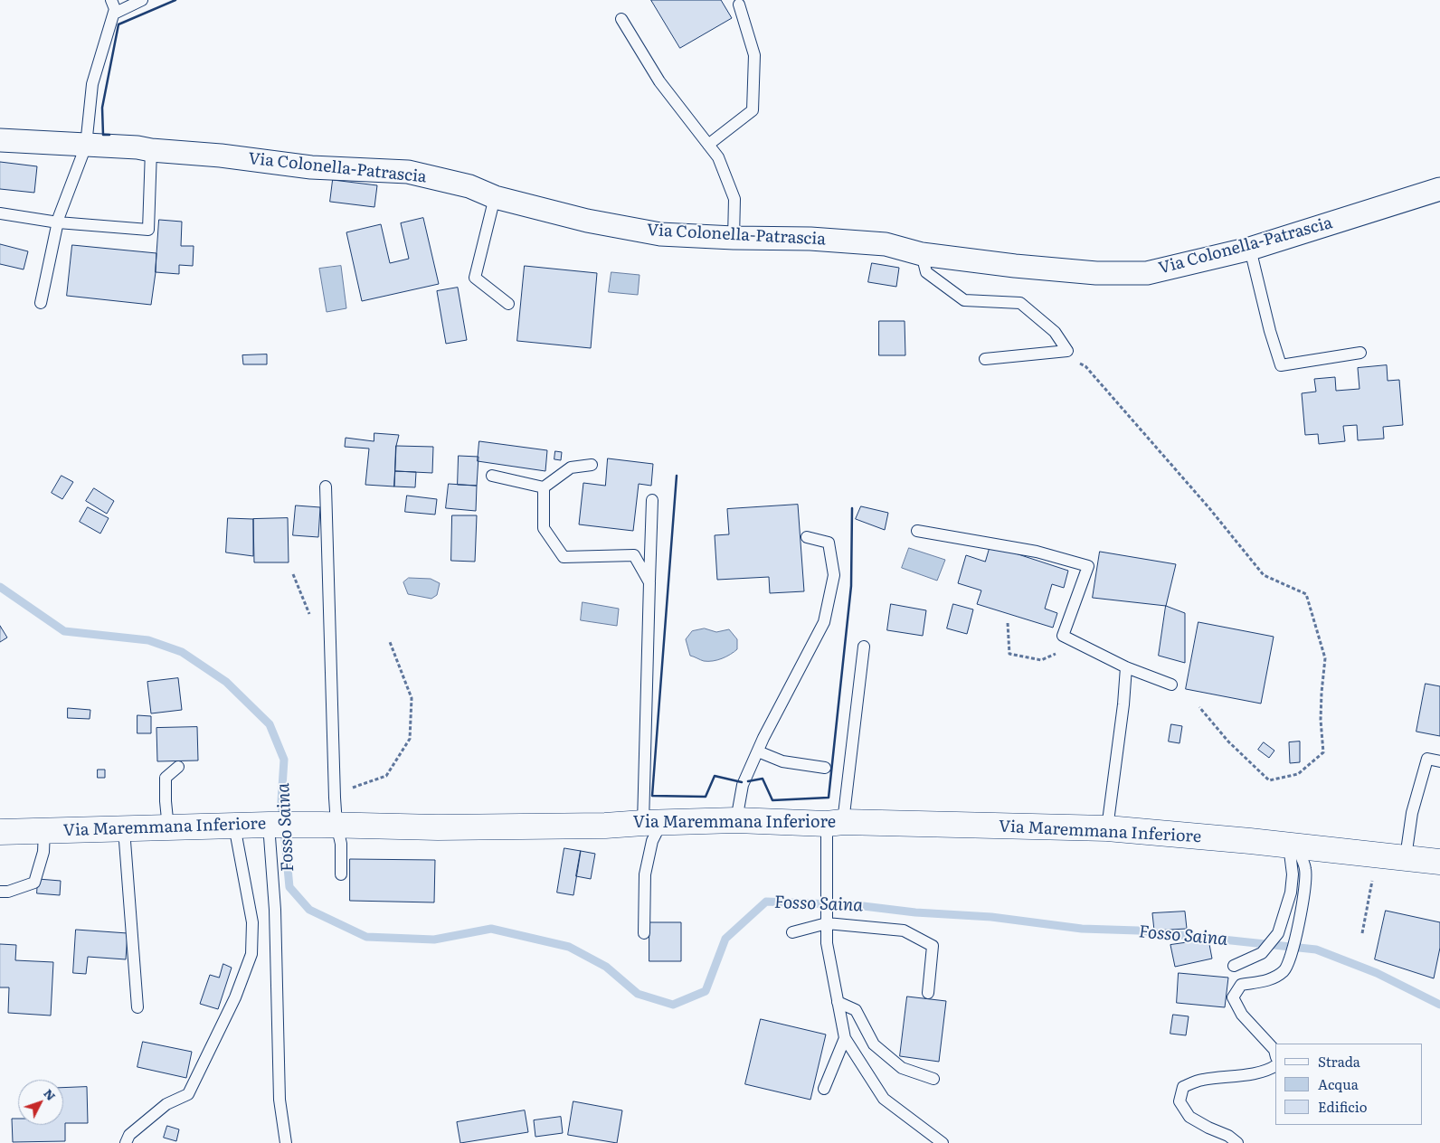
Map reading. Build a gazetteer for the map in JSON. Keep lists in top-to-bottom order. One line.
{"streets":{"main road":["Via Maremmana Inferiore"],"street":["Via Colonella-Patrascia"]},"water":["Fosso Saina"],"legend":["Strada","Acqua","Edificio"],"north":"top right"}
